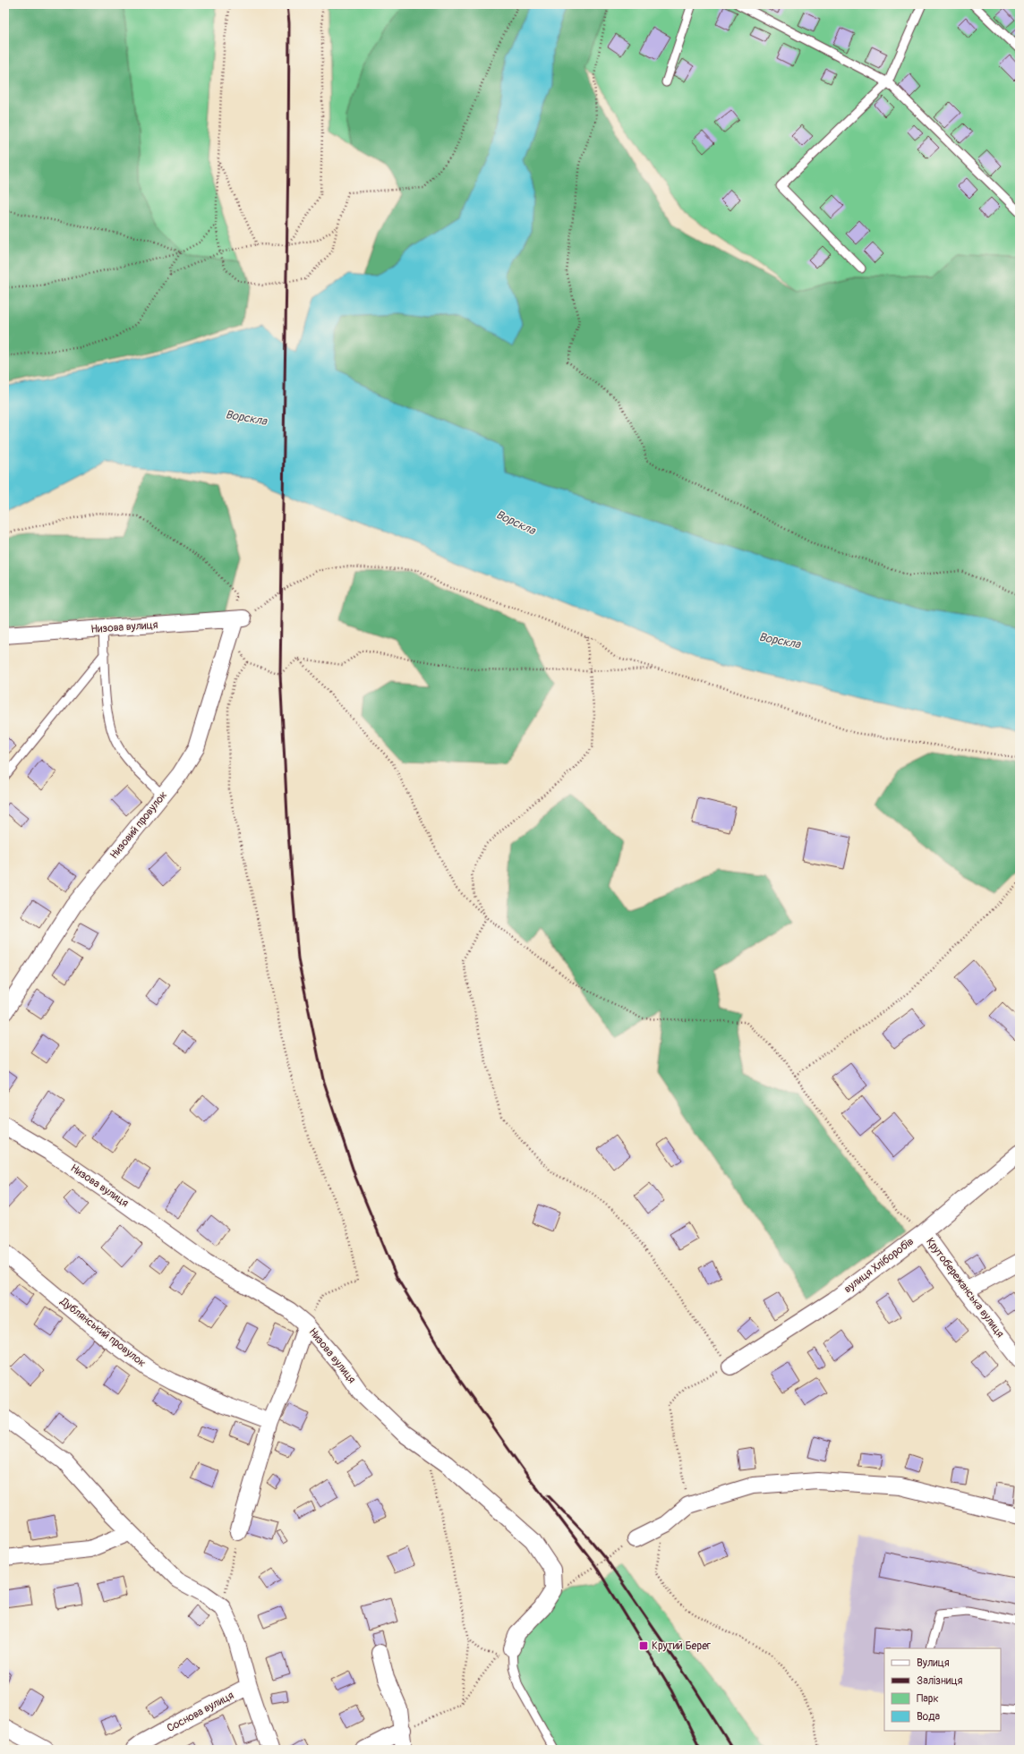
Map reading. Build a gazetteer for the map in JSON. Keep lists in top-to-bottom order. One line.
{"streets":{"street":["Низова вулиця","Низовий провулок","вулиця Хліборобів","Крутобережанська вулиця","Дублянський провулок","Соснова вулиця"]},"crossings":[["Низова вулиця","Низовий провулок"],["вулиця Хліборобів","Крутобережанська вулиця"]],"water":["Ворскла"],"places":{"transit":["Крутий Берег"]},"legend":["Вулиця","Залізниця","Парк","Вода"]}
